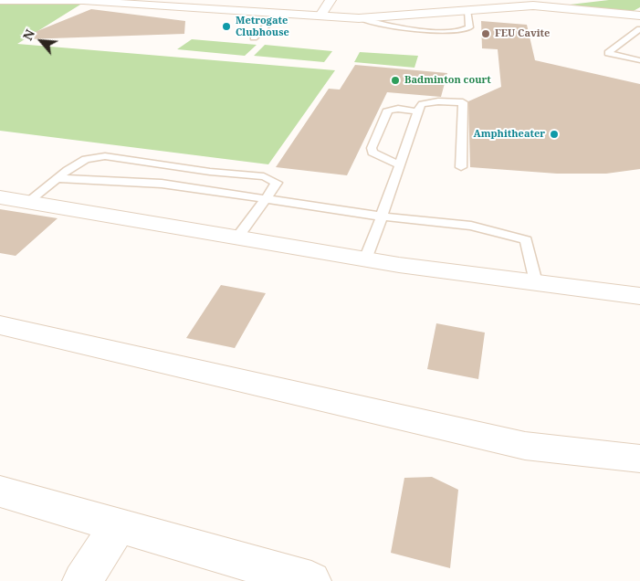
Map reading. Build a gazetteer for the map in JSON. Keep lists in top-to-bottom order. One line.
{"places":["Metrogate Clubhouse","FEU Cavite","Badminton court","Amphitheater"],"north":"top left"}
